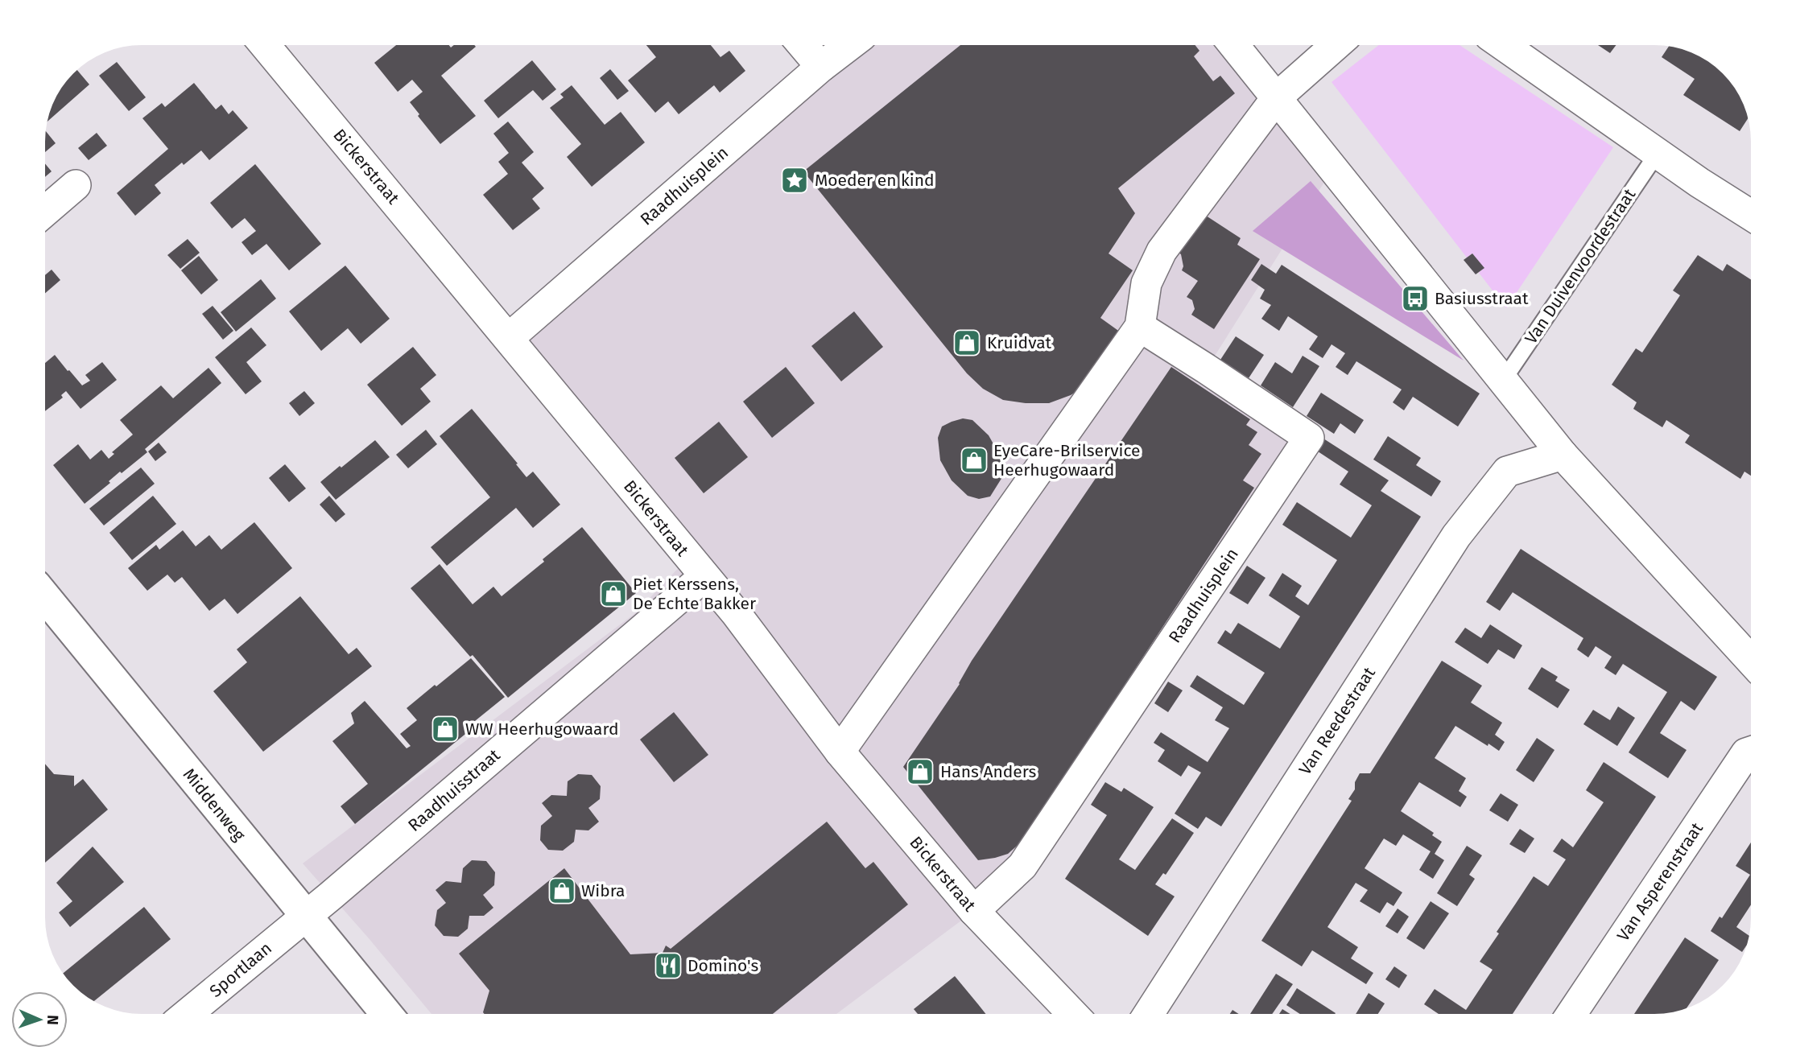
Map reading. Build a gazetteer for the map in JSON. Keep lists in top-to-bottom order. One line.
{"streets":{"street":["Bickerstraat","Raadhuisplein","Van Reedestraat","Raadhuisstraat","Middenweg","Van Asperenstraat","Sportlaan"],"lane":["Van Duivenvoordestraat"]},"crossings":[["Bickerstraat","Raadhuisplein"],["Bickerstraat","Raadhuisstraat"],["Raadhuisstraat","Middenweg"],["Raadhuisstraat","Sportlaan"],["Middenweg","Sportlaan"]],"places":{"place":["Moeder en kind"],"bus stop":["Basiusstraat"],"shop":["Kruidvat","EyeCare-Brilservice Heerhugowaard","Piet Kerssens, De Echte Bakker","WW Heerhugowaard","Hans Anders","Wibra"],"restaurant":["Domino's"]},"north":"right"}
